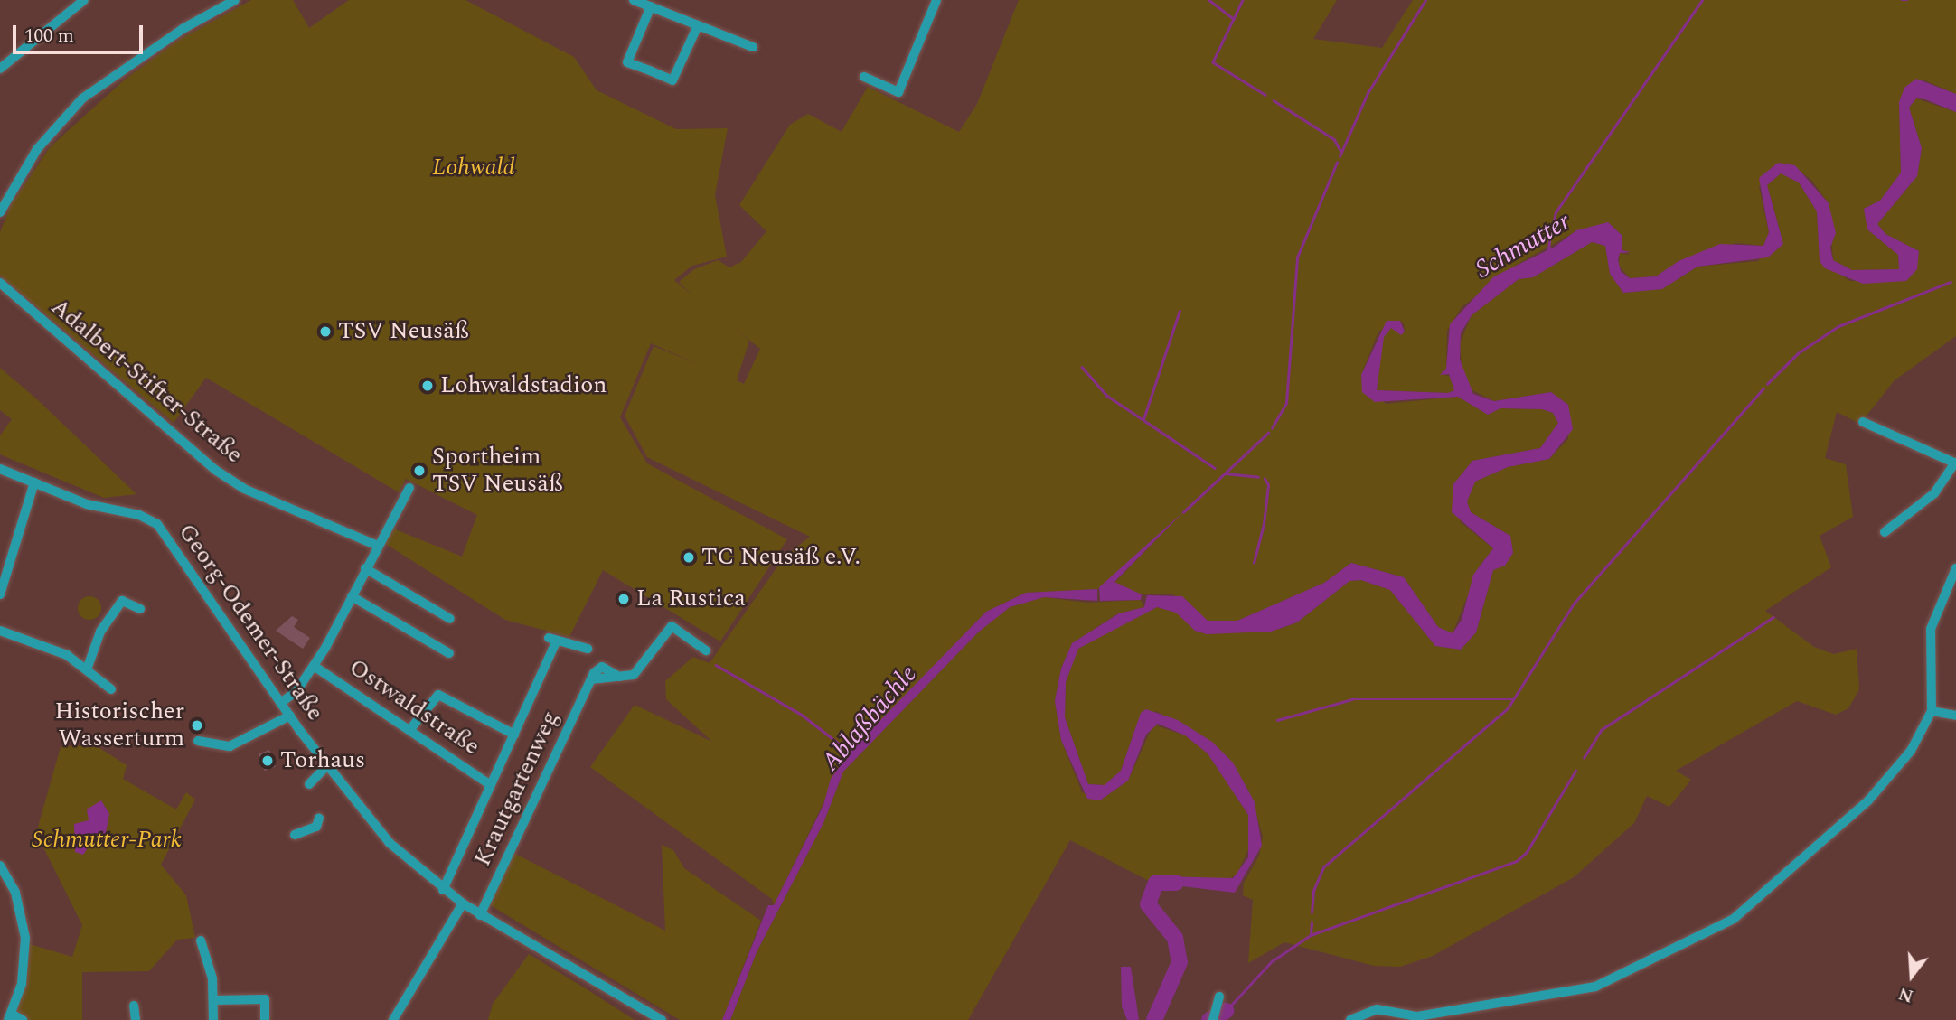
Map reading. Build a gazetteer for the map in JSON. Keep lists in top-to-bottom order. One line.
{"streets":{"street":["Adalbert-Stifter-Straße","Georg-Odemer-Straße","Ostwaldstraße","Krautgartenweg"]},"crossings":[["Georg-Odemer-Straße","Krautgartenweg"]],"water":["Schmutter","Ablaßbächle"],"parks":["Lohwald","Schmutter-Park"],"places":["TSV Neusäß","Lohwaldstadion","Sportheim TSV Neusäß","TC Neusäß e.V.","La Rustica","Historischer Wasserturm","Torhaus"],"scale_bar":"100 m","north":"bottom"}
